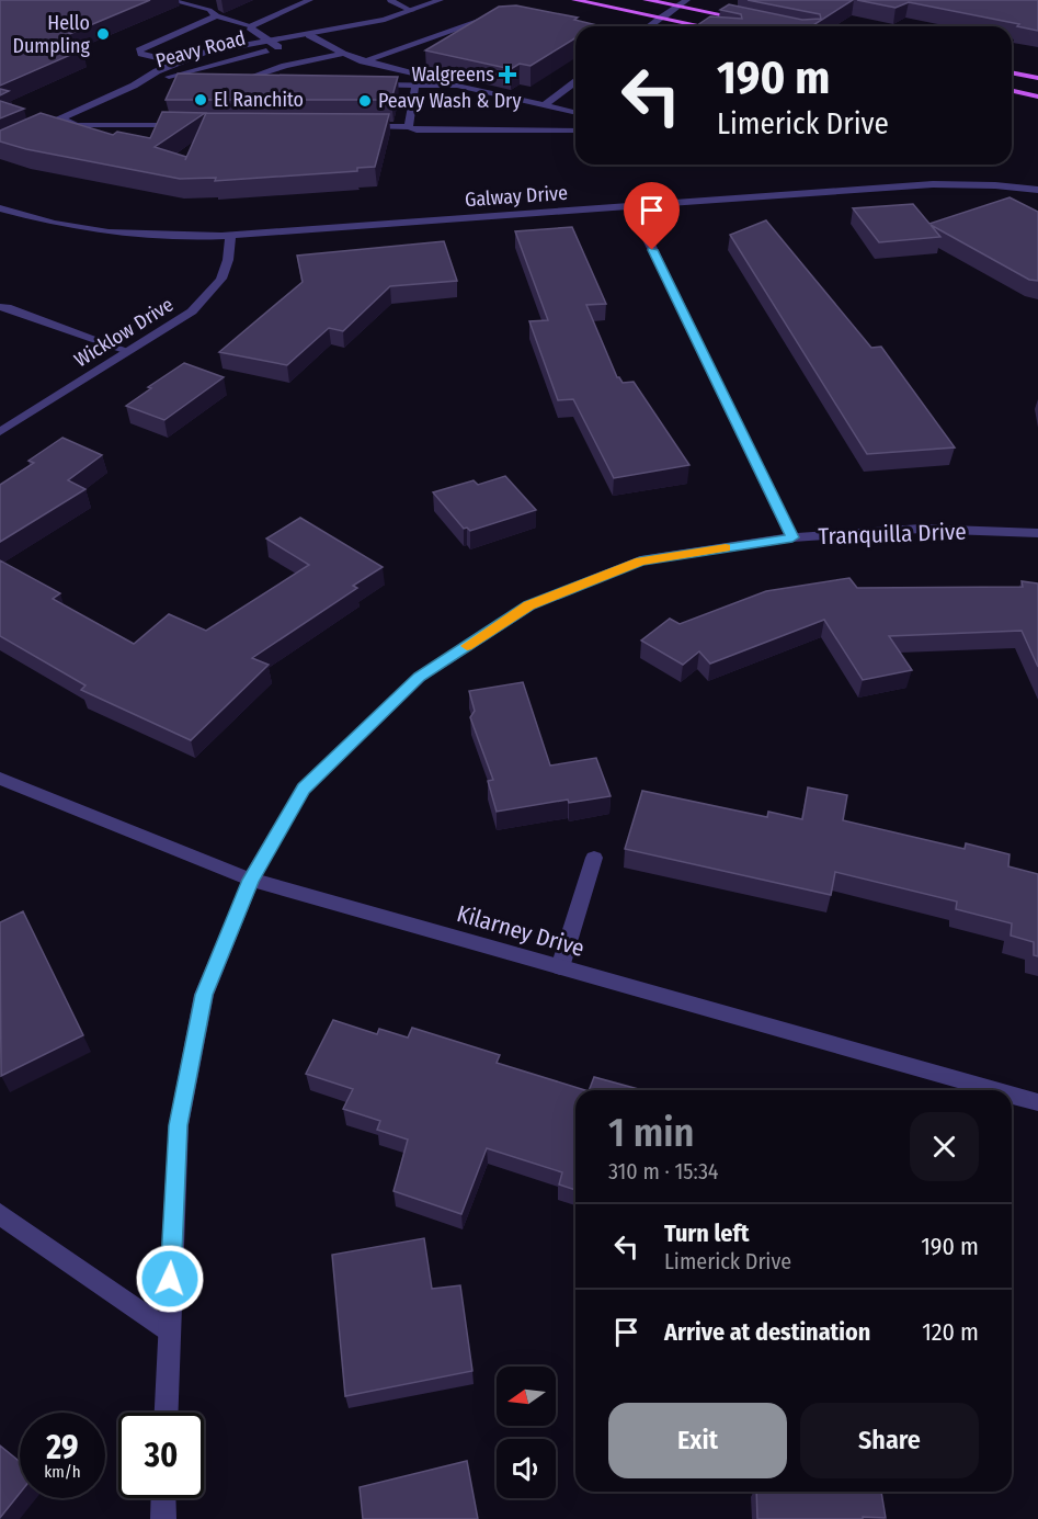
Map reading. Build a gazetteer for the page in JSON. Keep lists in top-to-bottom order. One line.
{"streets":{"street":["Peavy Road","Galway Drive","Wicklow Drive","Tranquilla Drive","Kilarney Drive"]},"crossings":[["Galway Drive","Wicklow Drive"],["Tranquilla Drive","Kilarney Drive"]],"places":{"other":["Hello Dumpling","El Ranchito","Peavy Wash & Dry"],"health":["Walgreens"]},"north":"left","page":{"turn":["190 m","Limerick Drive"],"heading":["1 min","310 m · 15:34"],"list":[{"name":"Turn left","note":"Limerick Drive","value":"190 m"},{"name":"Arrive at destination","value":"120 m"}],"buttons":["Exit","Share"],"speed":"29 km/h","limit":"30"}}
